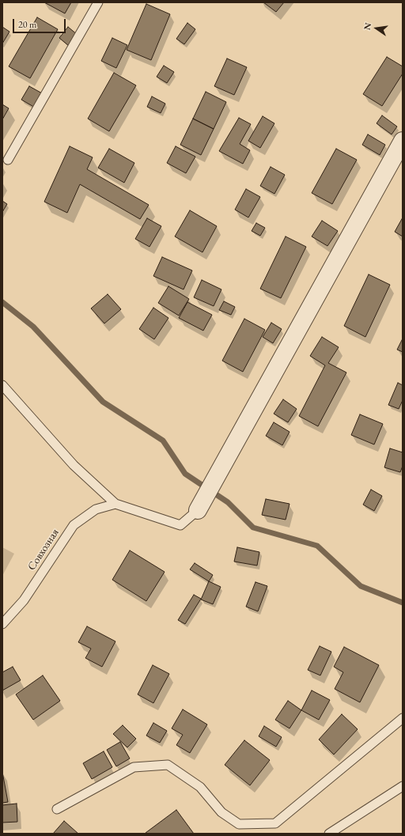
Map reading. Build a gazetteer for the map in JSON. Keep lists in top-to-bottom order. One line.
{"streets":{"lane":["Совхозная"]},"scale_bar":"20 m","north":"left"}
